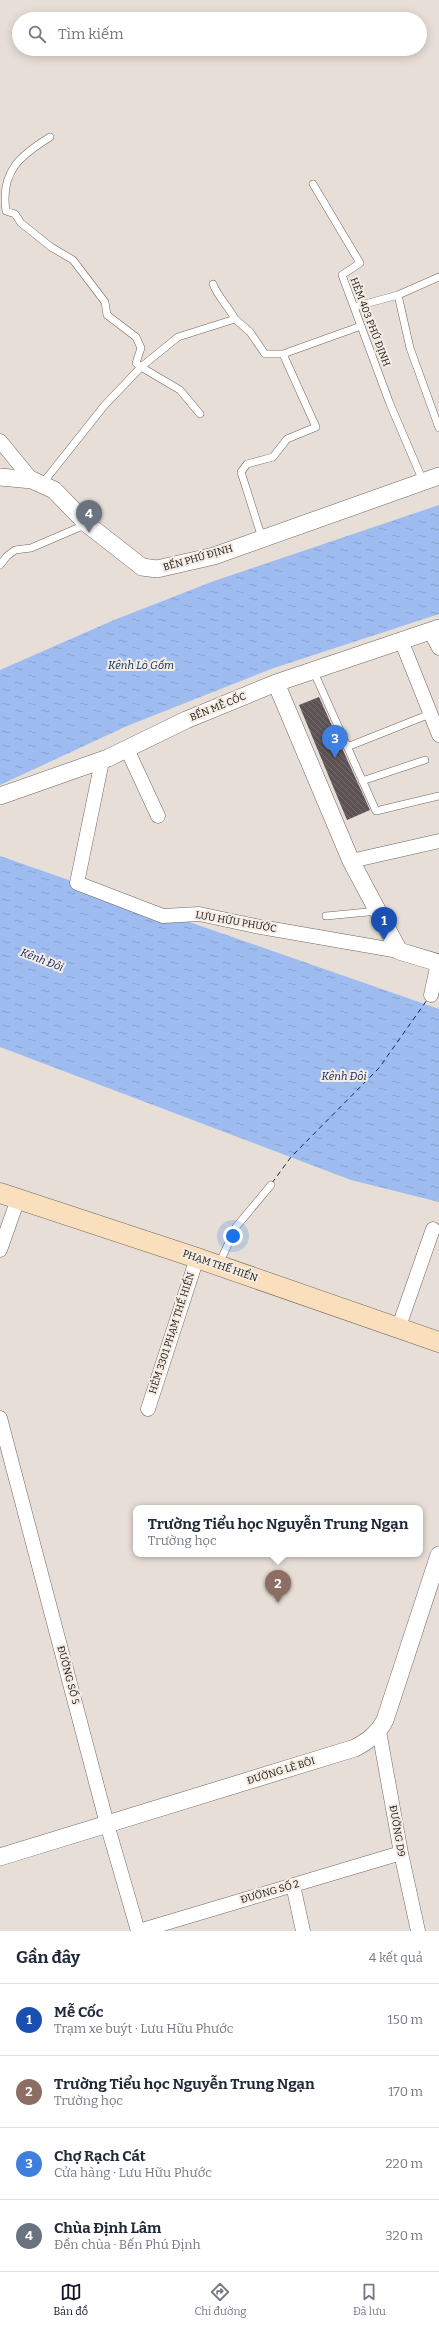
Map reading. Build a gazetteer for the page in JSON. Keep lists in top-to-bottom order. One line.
{"streets":{"main road":["PHẠM THẾ HIỂN"],"street":["BẾN PHÚ ĐỊNH","BẾN MỄ CỐC","LƯU HỮU PHƯỚC","HẺM 3301 PHẠM THẾ HIỂN","ĐƯỜNG SỐ 5","ĐƯỜNG LÊ BÔI","ĐƯỜNG D9","ĐƯỜNG SỐ 2"],"lane":["HẺM 403 PHÚ ĐỊNH"]},"crossings":[["HẺM 403 PHÚ ĐỊNH","BẾN PHÚ ĐỊNH"],["BẾN MỄ CỐC","LƯU HỮU PHƯỚC"],["PHẠM THẾ HIỂN","HẺM 3301 PHẠM THẾ HIỂN"],["ĐƯỜNG SỐ 5","ĐƯỜNG LÊ BÔI"],["ĐƯỜNG SỐ 5","ĐƯỜNG SỐ 2"],["ĐƯỜNG LÊ BÔI","ĐƯỜNG D9"],["ĐƯỜNG D9","ĐƯỜNG SỐ 2"]],"water":["Kênh Lò Gốm","Kênh Đôi"],"page":{"search":"Tìm kiếm","pins":["4","3","1","2"],"popup":["Trường Tiểu học Nguyễn Trung Ngạn","Trường học"],"heading":["Gần đây","4 kết quả"],"list":[{"mark":"1","name":"Mễ Cốc","note":"Trạm xe buýt · Lưu Hữu Phước","value":"150 m"},{"mark":"2","name":"Trường Tiểu học Nguyễn Trung Ngạn","note":"Trường học","value":"170 m"},{"mark":"3","name":"Chợ Rạch Cát","note":"Cửa hàng · Lưu Hữu Phước","value":"220 m"},{"mark":"4","name":"Chùa Định Lâm","note":"Đền chùa · Bến Phú Định","value":"320 m"}],"nav":["Bản đồ","Chỉ đường","Đã lưu"]}}
